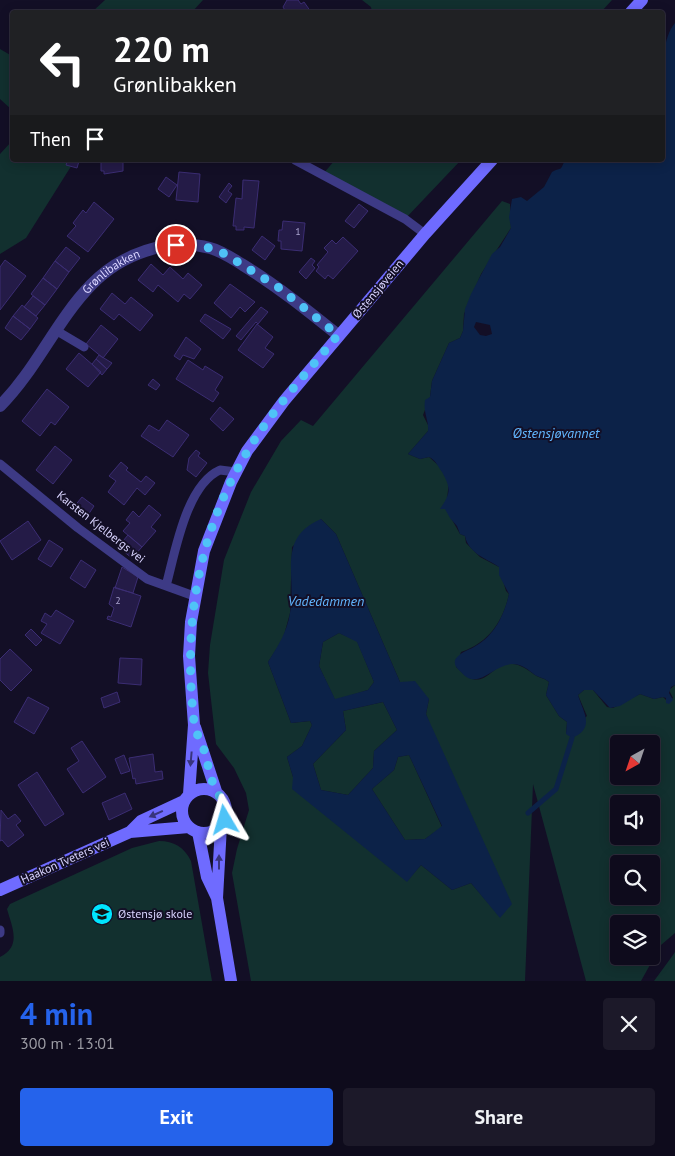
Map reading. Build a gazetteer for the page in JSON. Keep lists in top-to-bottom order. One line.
{"streets":{"main road":["Østensjøveien","Haakon Tveters vei"],"street":["Grønlibakken"],"lane":["Karsten Kjelbergs vei"]},"crossings":[["Grønlibakken","Østensjøveien"],["Østensjøveien","Karsten Kjelbergs vei"],["Østensjøveien","Haakon Tveters vei"]],"water":["Østensjøvannet","Vadedammen"],"places":{"school or university":["Østensjø skole"]},"house_numbers":["1","2"],"north":"bottom left","page":{"turn":["220 m","Grønlibakken"],"then":"Then","heading":["4 min","300 m · 13:01"],"buttons":["Exit","Share"]}}
